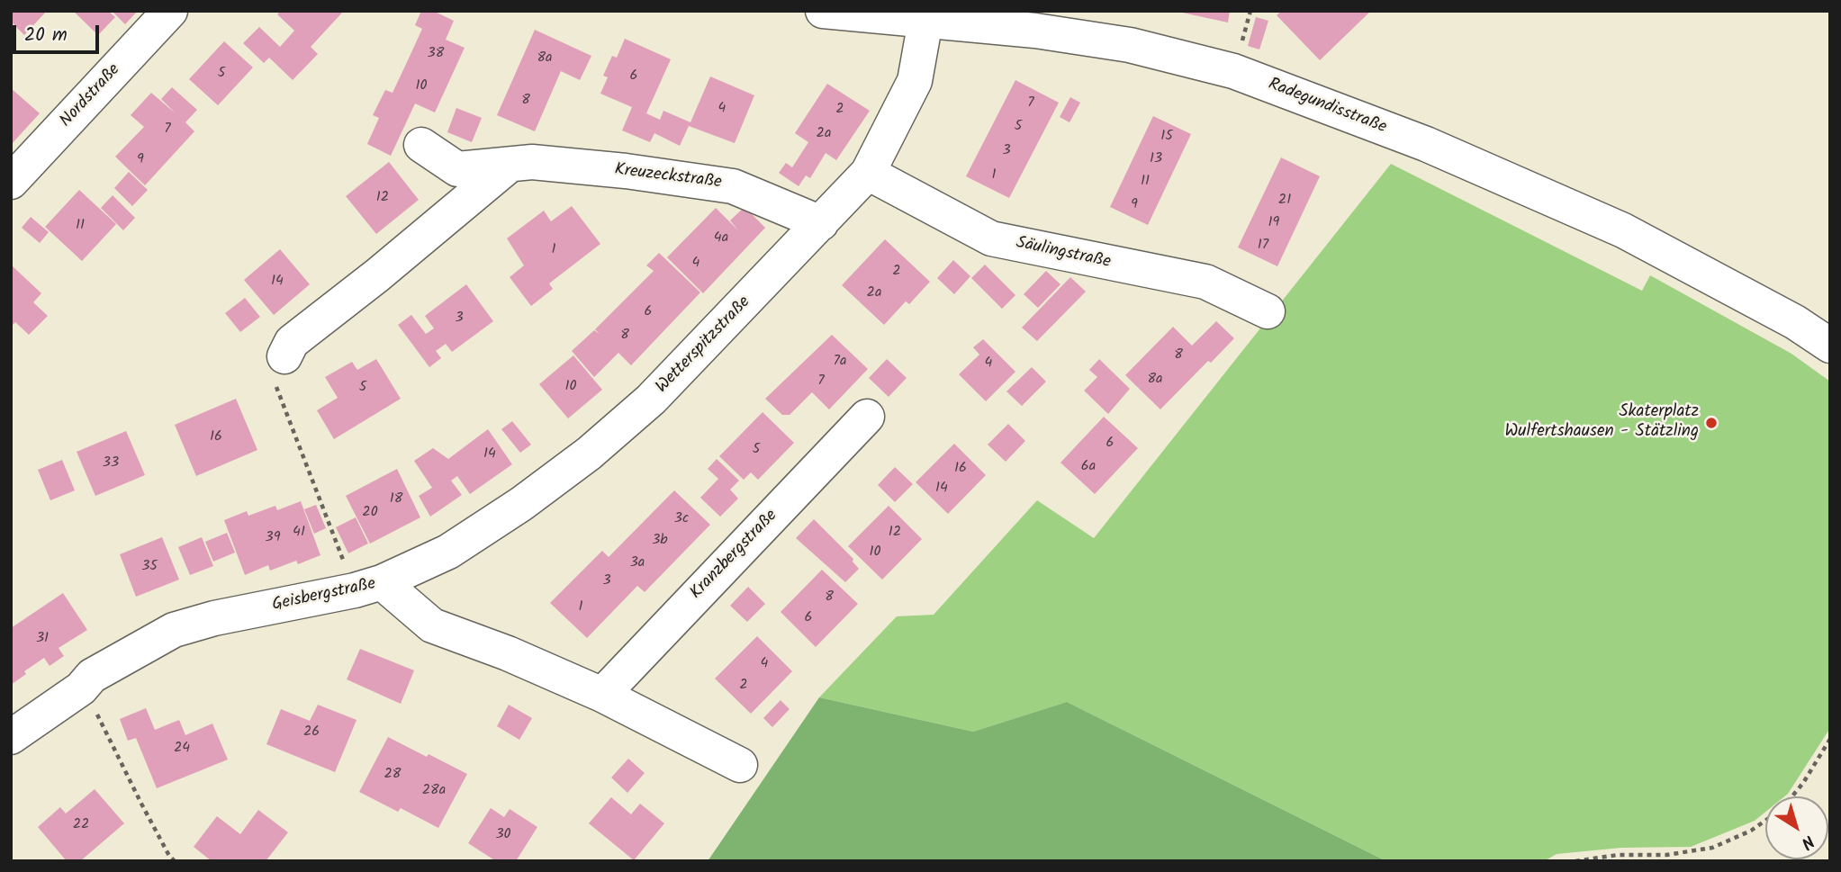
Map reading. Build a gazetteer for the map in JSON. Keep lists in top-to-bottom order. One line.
{"streets":{"street":["Nordstraße","Radegundisstraße","Kreuzeckstraße","Säulingstraße","Wetterspitzstraße","Kranzbergstraße","Geisbergstraße"]},"crossings":[["Radegundisstraße","Wetterspitzstraße"],["Kreuzeckstraße","Wetterspitzstraße"],["Säulingstraße","Wetterspitzstraße"],["Wetterspitzstraße","Geisbergstraße"],["Kranzbergstraße","Geisbergstraße"]],"places":["Skaterplatz Wulfertshausen - Stätzling"],"house_numbers":["38","8a","5","6","10","8","7","4","2","5","7","2a","15","3","13","9","1","11","12","21","9","19","11","4a","17","1","4","2","14","2a","6","3","8","8","7a","4","8a","7","10","5","16","6","5","14","33","6a","16","14","18","20","3c","41","12","39","3b","10","3a","35","3","8","1","6","31","4","2","26","24","28","28a","22","30"],"scale_bar":"20 m","north":"bottom right"}
